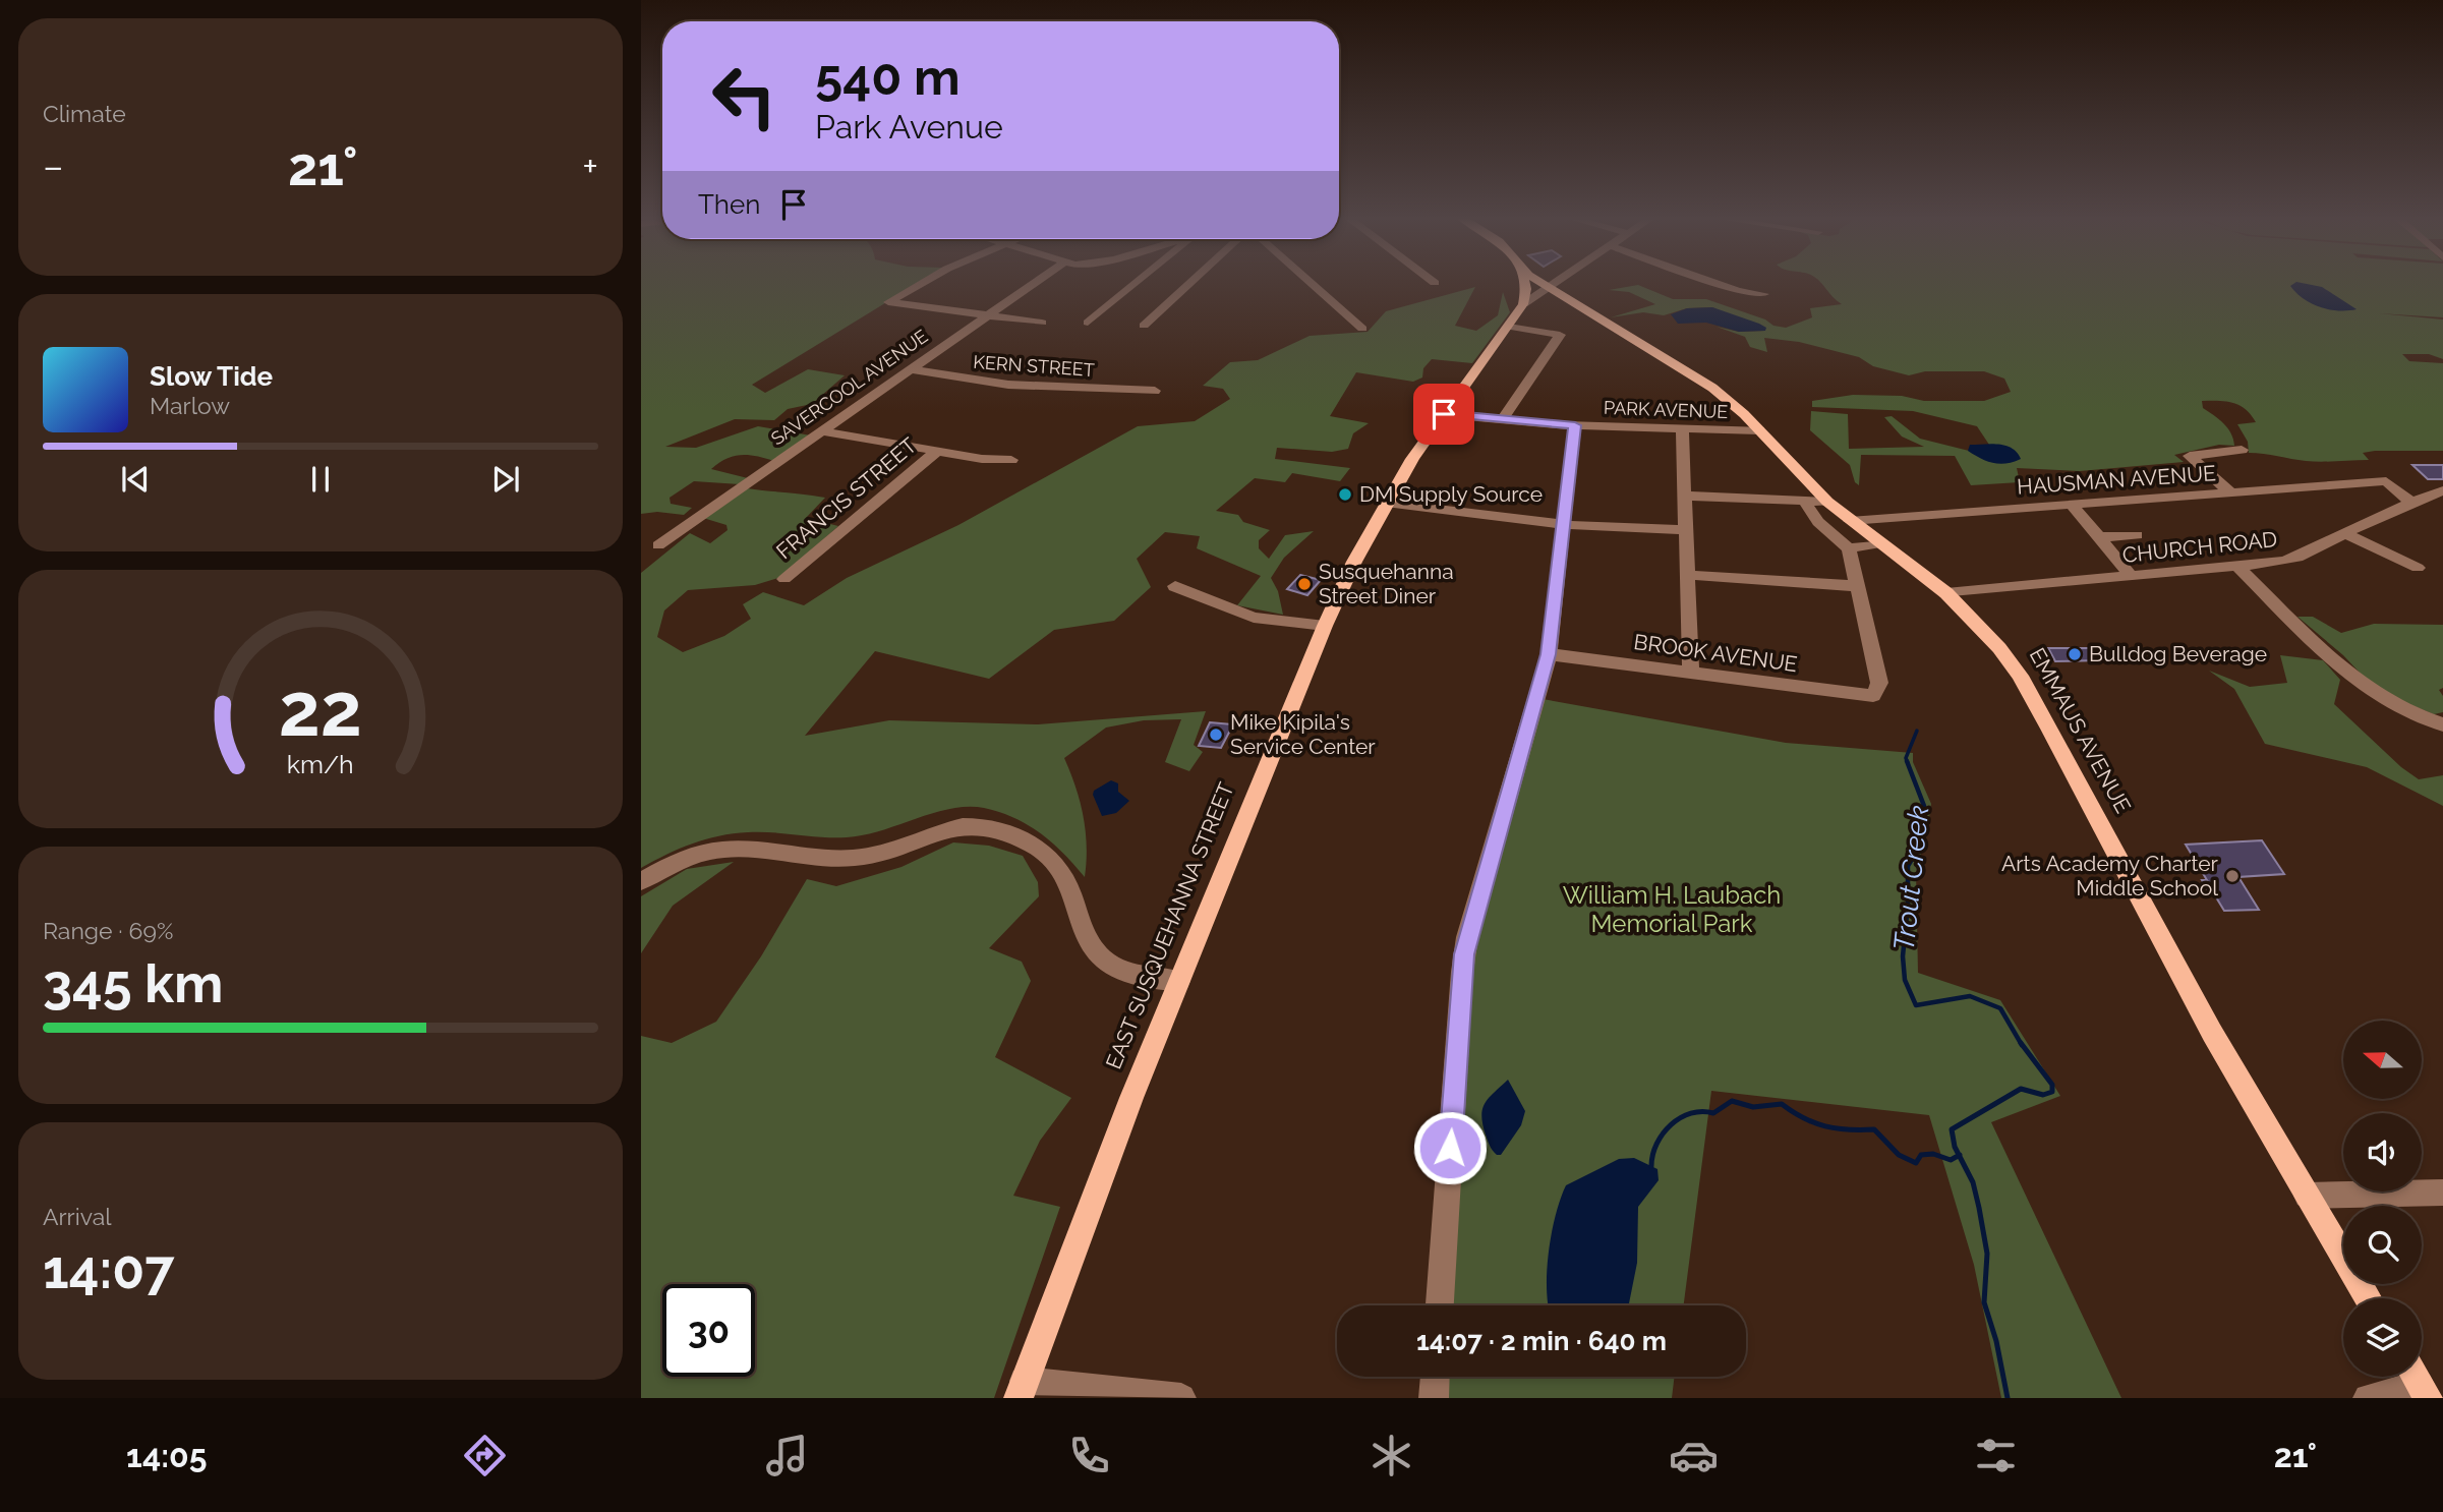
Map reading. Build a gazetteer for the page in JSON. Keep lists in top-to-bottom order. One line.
{"streets":{"main road":["EMMAUS AVENUE","EAST SUSQUEHANNA STREET"],"street":["KERN STREET","SAVERCOOL AVENUE","PARK AVENUE","HAUSMAN AVENUE","FRANCIS STREET","CHURCH ROAD","BROOK AVENUE"]},"crossings":[["KERN STREET","SAVERCOOL AVENUE"],["PARK AVENUE","EMMAUS AVENUE"],["PARK AVENUE","EAST SUSQUEHANNA STREET"],["HAUSMAN AVENUE","CHURCH ROAD"],["HAUSMAN AVENUE","EMMAUS AVENUE"],["CHURCH ROAD","EMMAUS AVENUE"]],"water":["Trout Creek"],"parks":["William H. Laubach Memorial Park"],"places":["DM Supply Source","Susquehanna Street Diner","Bulldog Beverage","Mike Kipila's Service Center","Arts Academy Charter Middle School"],"north":"left","page":{"tile":["Climate",["Range · 69%","345 km"],["Arrival","14:07"]],"turn":["540 m","Park Avenue"],"heat":["−","21°","+"],"then":"Then","song":["Slow Tide","Marlow"],"limit":"30","trip":"14:07 · 2 min · 640 m","tabs":["14:05","21°"],"gauge":["22","km/h"]}}
